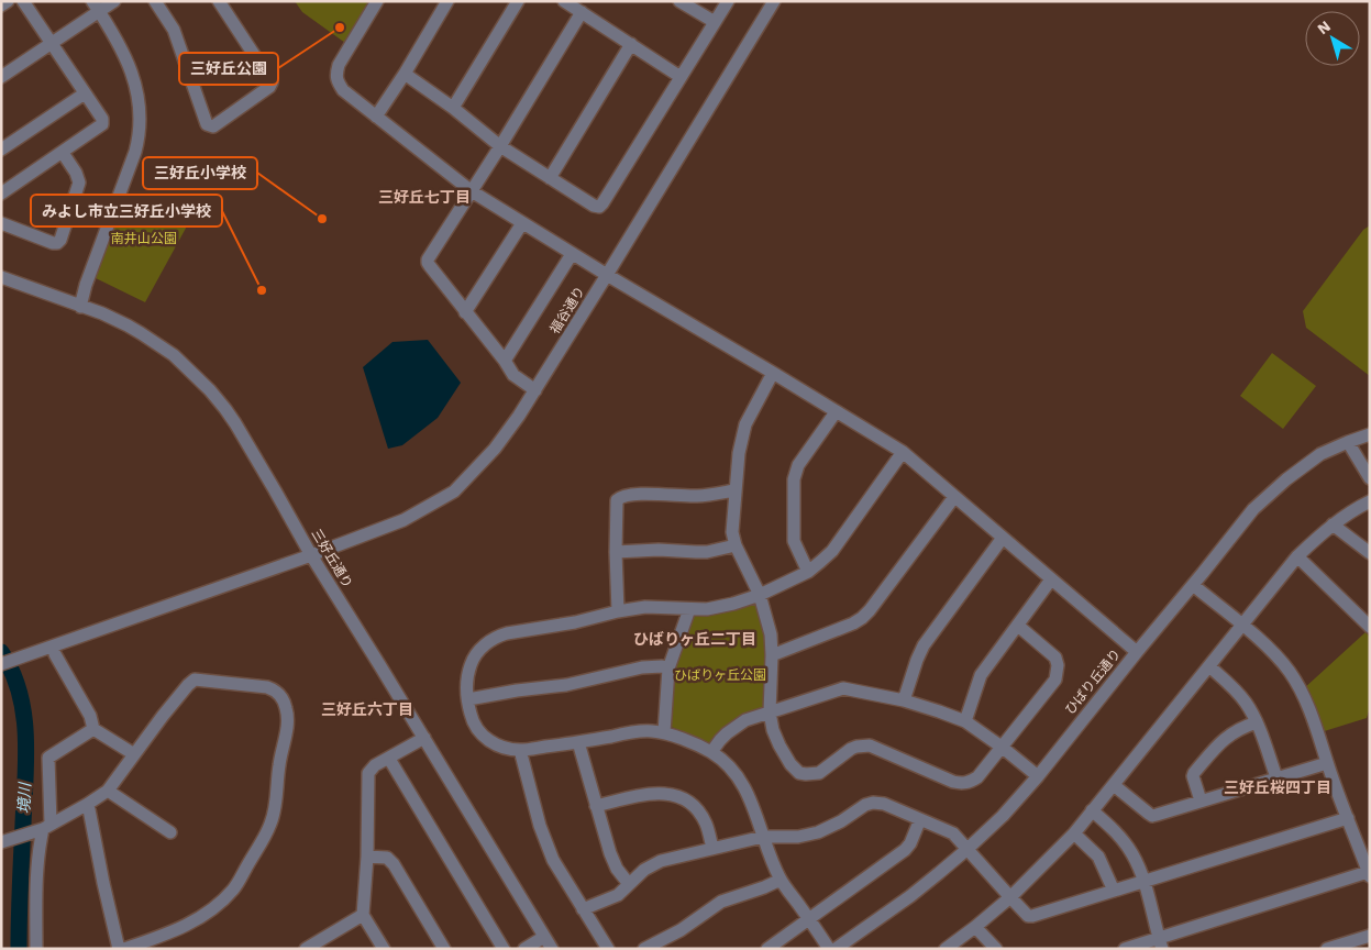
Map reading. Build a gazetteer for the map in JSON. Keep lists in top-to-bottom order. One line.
{"streets":{"street":["福谷通り","三好丘通り","ひばり丘通り"]},"crossings":[["福谷通り","三好丘通り"]],"districts":["三好丘七丁目","ひばりヶ丘二丁目","三好丘六丁目","三好丘桜四丁目"],"water":["境川"],"parks":["南井山公園","ひばりヶ丘公園"],"places":["三好丘公園","三好丘小学校","みよし市立三好丘小学校"],"north":"top left"}
